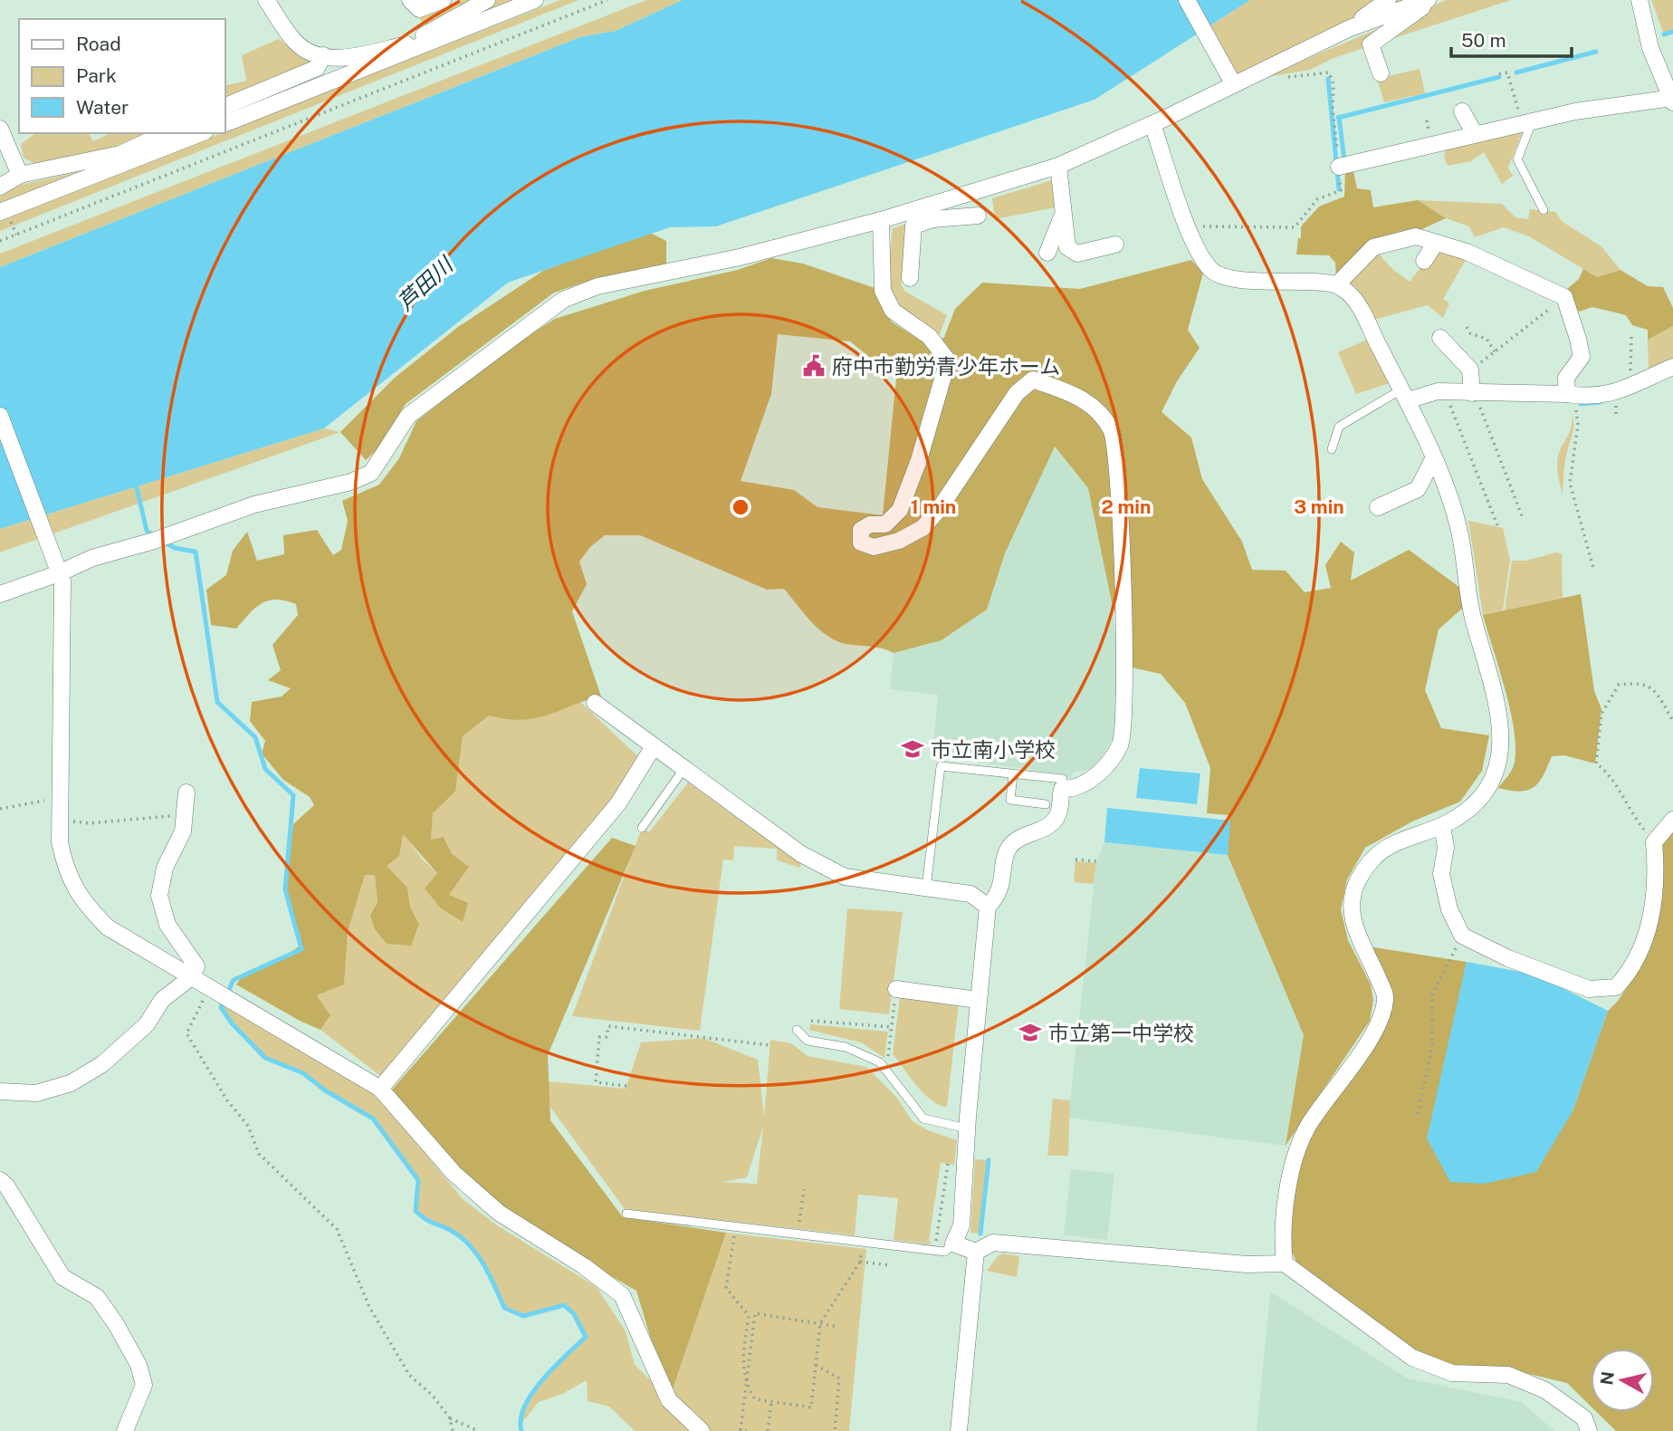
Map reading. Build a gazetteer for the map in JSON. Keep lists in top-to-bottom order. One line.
{"water":["芦田川"],"places":{"public building":["府中市勤労青少年ホーム"],"school or university":["市立南小学校","市立第一中学校"]},"legend":["Road","Park","Water"],"scale_bar":"50 m","north":"left","rings":["1 min","2 min","3 min"]}
